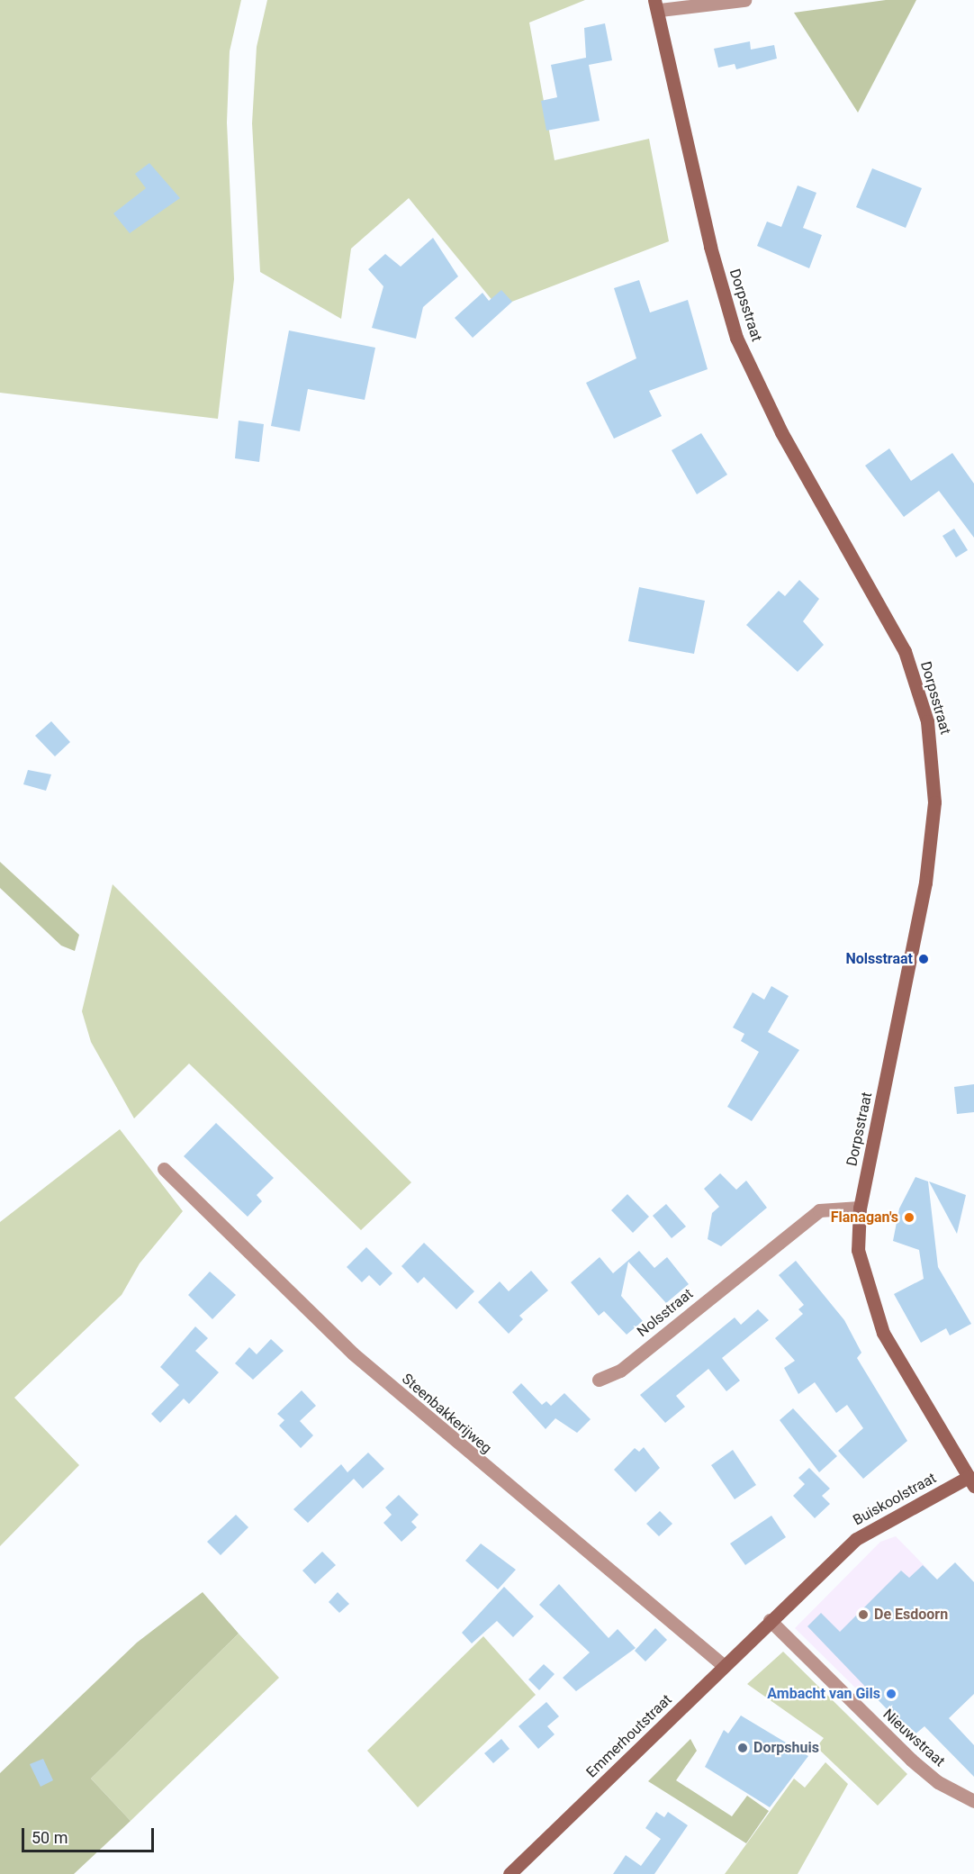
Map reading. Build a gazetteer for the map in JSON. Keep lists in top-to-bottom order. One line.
{"streets":{"main road":["Dorpsstraat","Buiskoolstraat","Emmerhoutstraat"],"street":["Nolsstraat","Steenbakkerijweg","Nieuwstraat"]},"crossings":[["Dorpsstraat","Nolsstraat"],["Dorpsstraat","Buiskoolstraat"],["Steenbakkerijweg","Emmerhoutstraat"],["Buiskoolstraat","Emmerhoutstraat"],["Buiskoolstraat","Nieuwstraat"],["Emmerhoutstraat","Nieuwstraat"]],"places":["Nolsstraat","Flanagan's","De Esdoorn","Ambacht van Gils","Dorpshuis"],"scale_bar":"50 m"}
